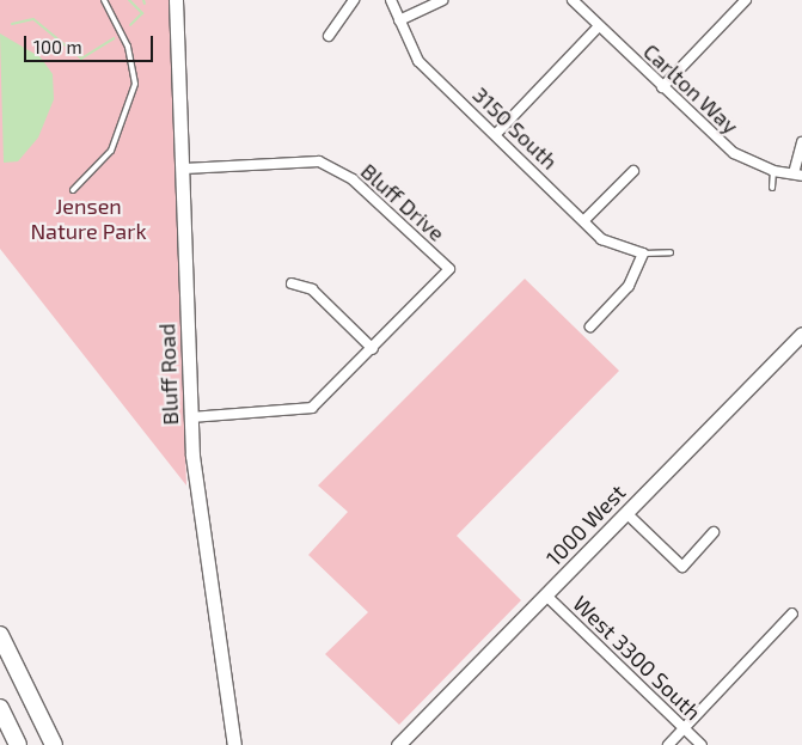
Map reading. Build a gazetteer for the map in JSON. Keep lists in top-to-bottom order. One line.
{"streets":{"main road":["Bluff Road","1000 West"],"street":["Carlton Way","3150 South","Bluff Drive","West 3300 South"]},"crossings":[["Bluff Drive","Bluff Road"],["1000 West","West 3300 South"]],"parks":["Jensen Nature Park"],"scale_bar":"100 m"}
